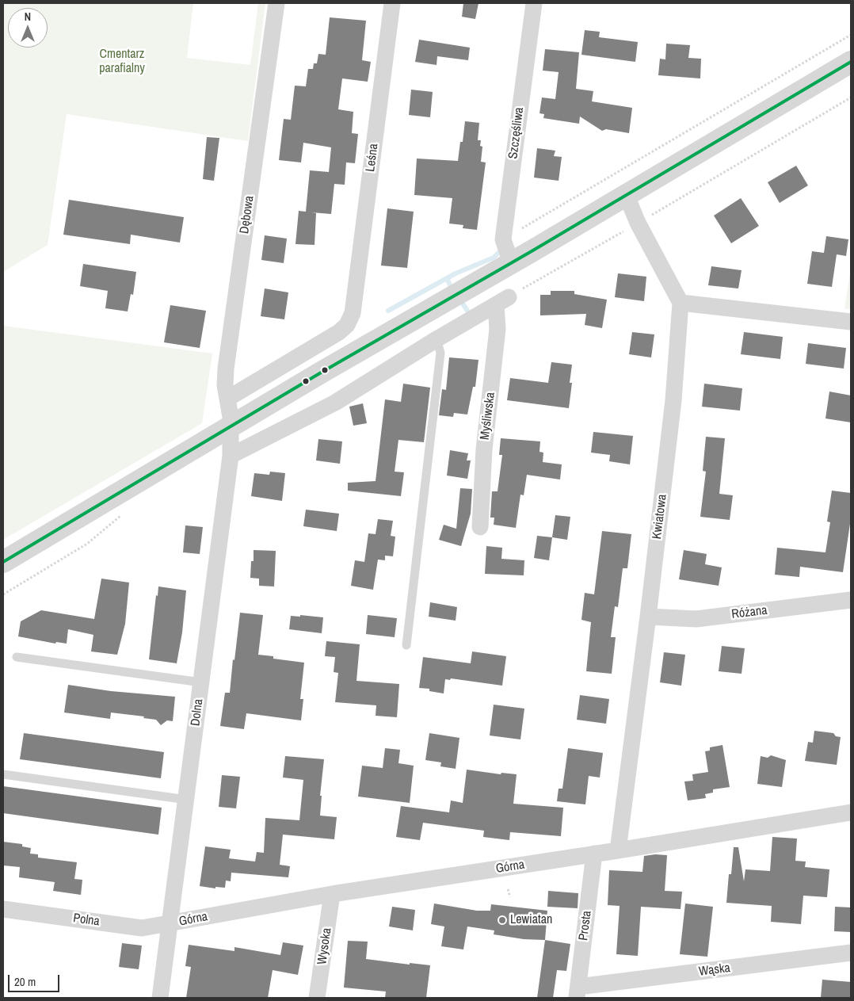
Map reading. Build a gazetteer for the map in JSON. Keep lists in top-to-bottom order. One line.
{"streets":{"street":["Szczęśliwa","Leśna","Dębowa","Myśliwska","Kwiatowa","Różana","Dolna","Górna","Polna","Prosta","Wysoka","Wąska"]},"crossings":[["Leśna","Dębowa"],["Dębowa","Dolna"],["Kwiatowa","Różana"],["Kwiatowa","Górna"],["Dolna","Górna"],["Dolna","Polna"],["Górna","Polna"],["Górna","Prosta"],["Górna","Wysoka"],["Prosta","Wąska"]],"parks":["Cmentarz parafialny"],"places":["Lewiatan"],"scale_bar":"20 m","north":"top"}
